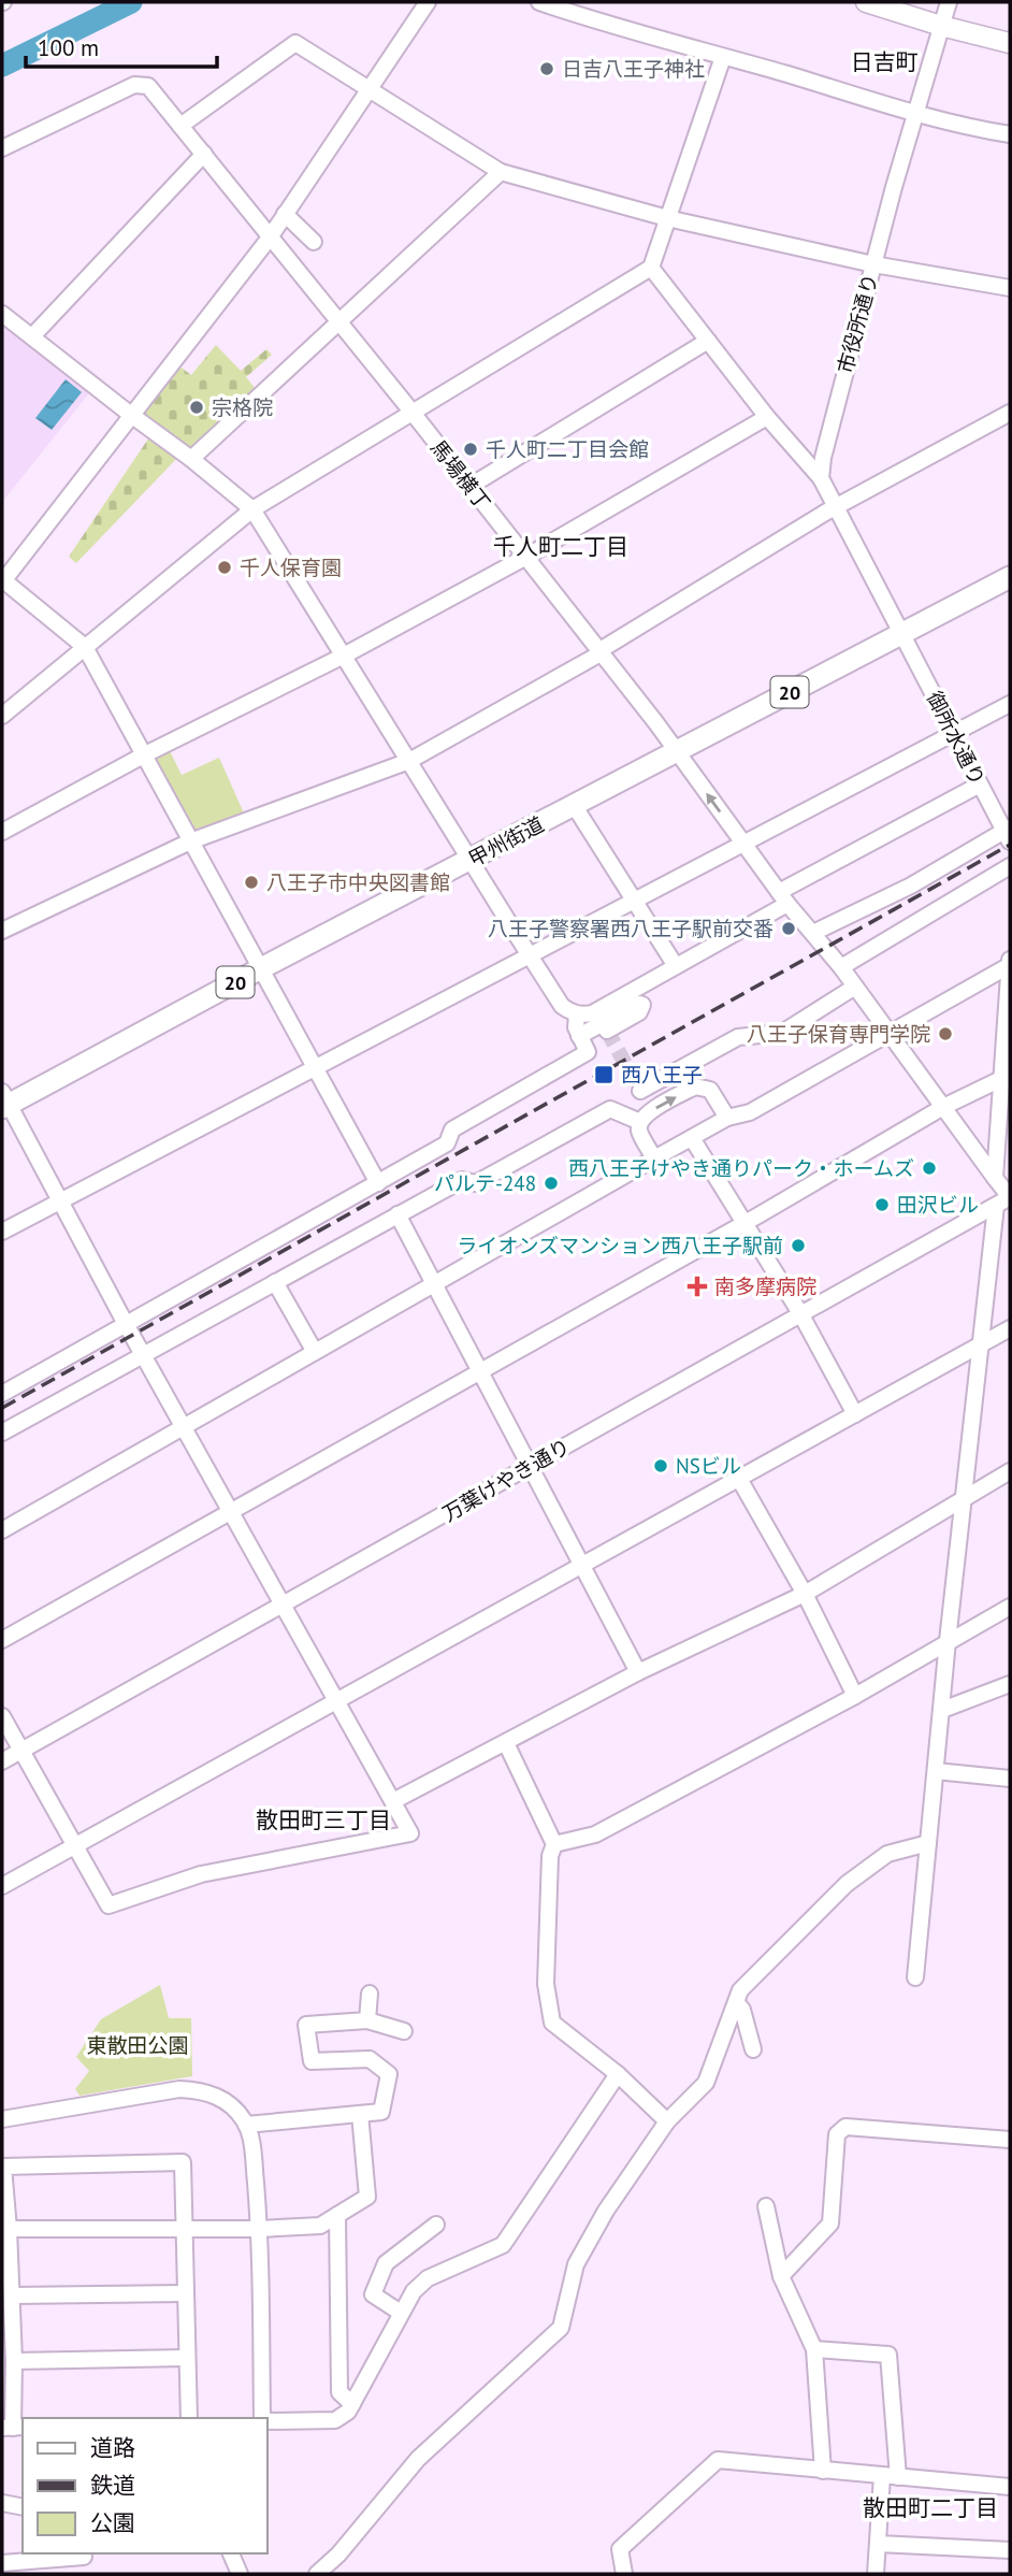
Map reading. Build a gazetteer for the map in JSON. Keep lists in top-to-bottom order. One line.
{"streets":{"highway":["20","甲州街道"],"street":["市役所通り","馬場横丁","御所水通り","万葉けやき通り"]},"crossings":[["馬場横丁","甲州街道"],["馬場横丁","万葉けやき通り"],["御所水通り","甲州街道"]],"districts":["日吉町","千人町二丁目","散田町三丁目","散田町二丁目"],"parks":["東散田公園"],"places":{"other":["日吉八王子神社","宗格院","千人町二丁目会館","千人保育園","八王子市中央図書館","八王子警察署西八王子駅前交番","八王子保育専門学院","西八王子けやき通りパーク・ホームズ","パルテ-248","田沢ビル","ライオンズマンション西八王子駅前","NSビル"],"transit":["西八王子"],"health":["南多摩病院"]},"legend":["道路","鉄道","公園"],"scale_bar":"100 m"}
